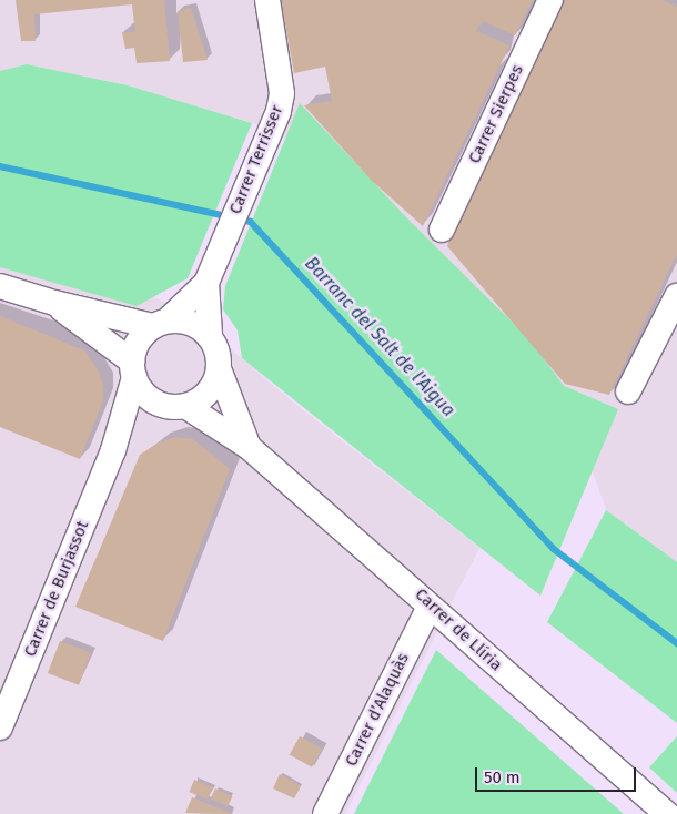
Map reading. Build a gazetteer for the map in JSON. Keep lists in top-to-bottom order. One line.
{"streets":{"street":["Carrer Sierpes","Carrer Terrisser","Carrer de Burjassot","Carrer de Llíria","Carrer d’Alaquàs"]},"crossings":[["Carrer Terrisser","Carrer de Burjassot"],["Carrer Terrisser","Carrer de Llíria"],["Carrer de Burjassot","Carrer de Llíria"],["Carrer de Llíria","Carrer d’Alaquàs"]],"water":["Barranc del Salt de l'Aigua"],"scale_bar":"50 m"}
